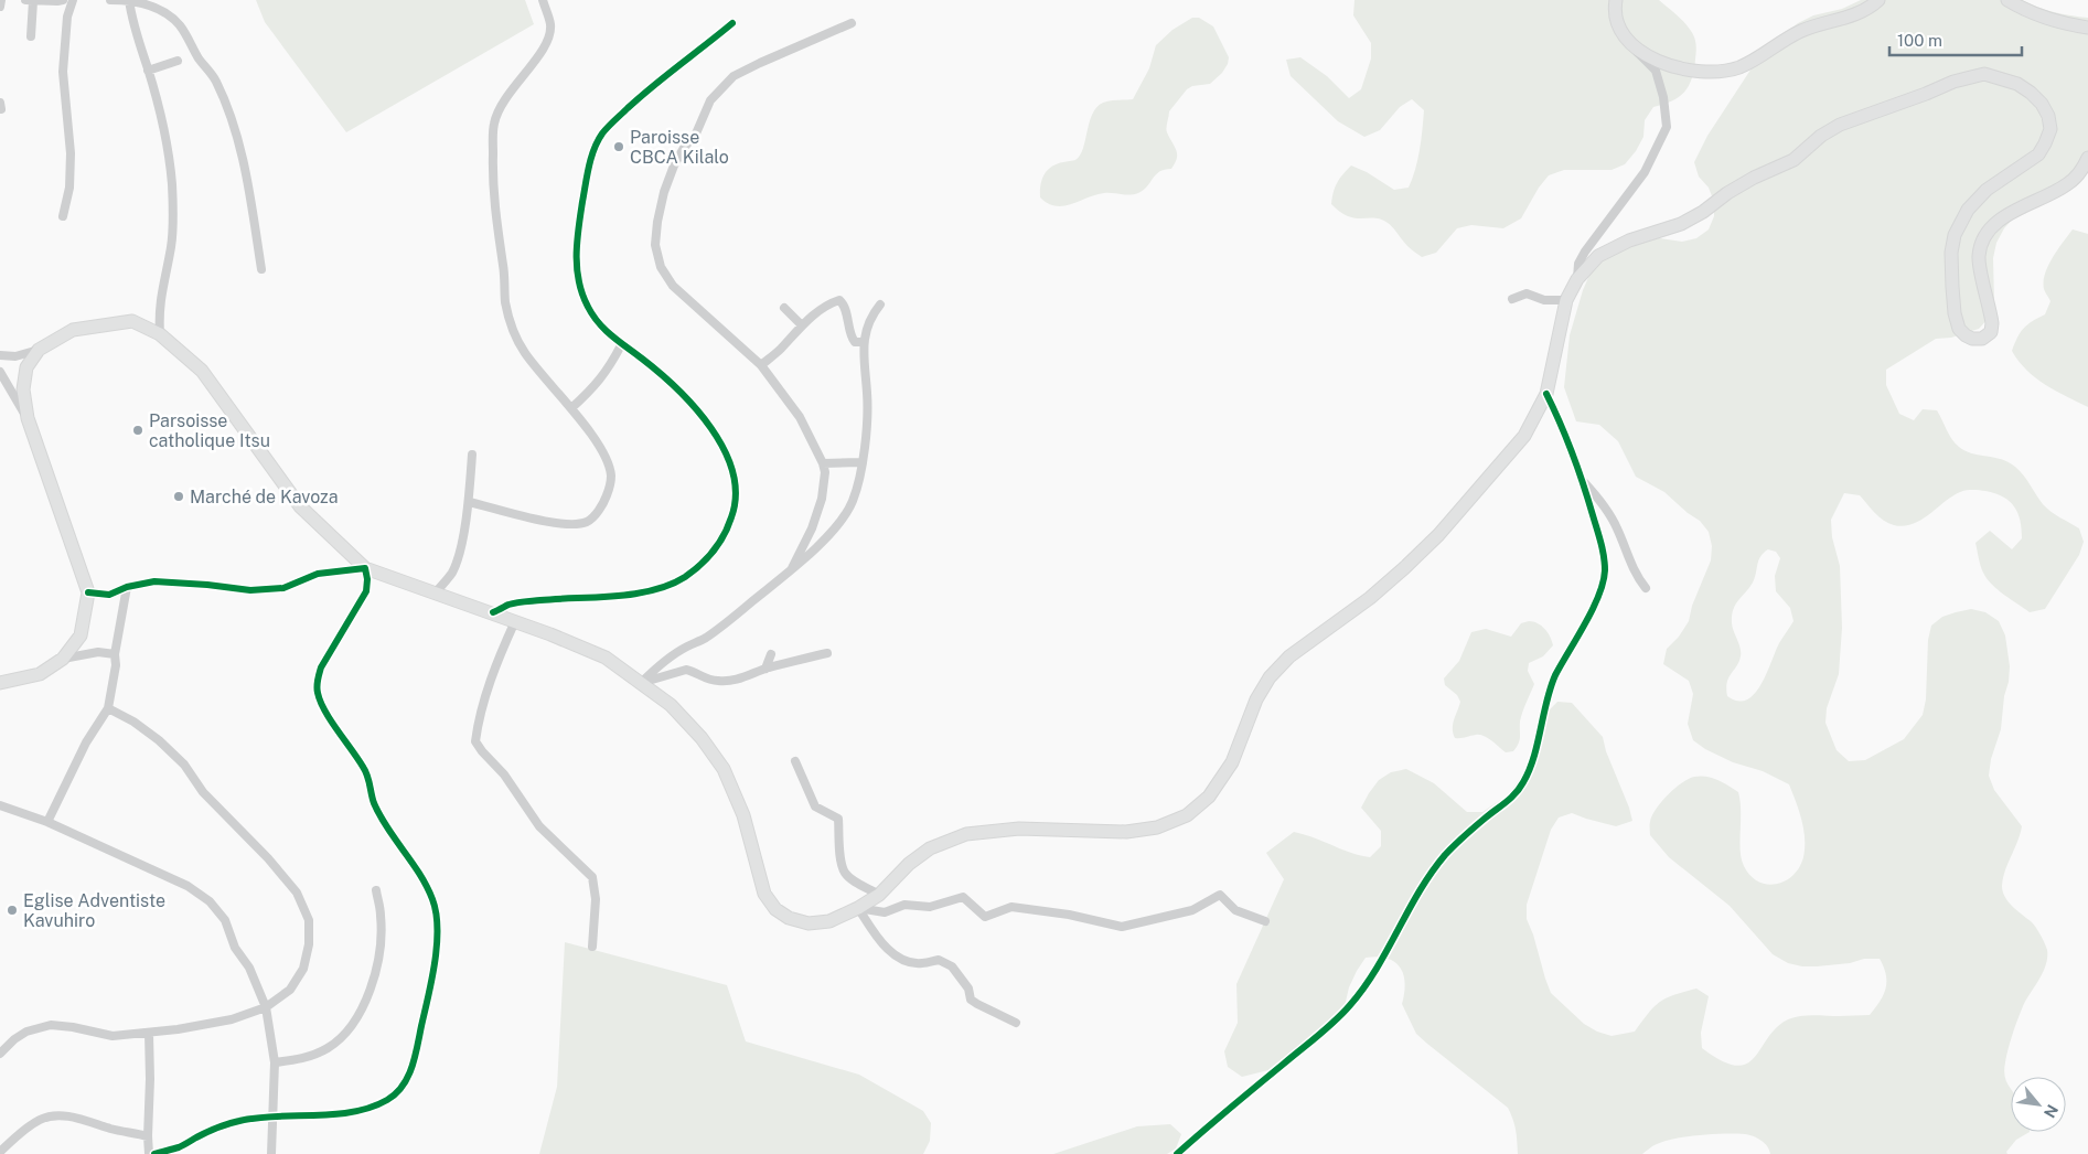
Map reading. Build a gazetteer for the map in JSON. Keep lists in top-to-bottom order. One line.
{"places":["Paroisse CBCA Kilalo","Parsoisse catholique Itsu","Marché de Kavoza","Eglise Adventiste Kavuhiro"],"scale_bar":"100 m","north":"bottom right"}
